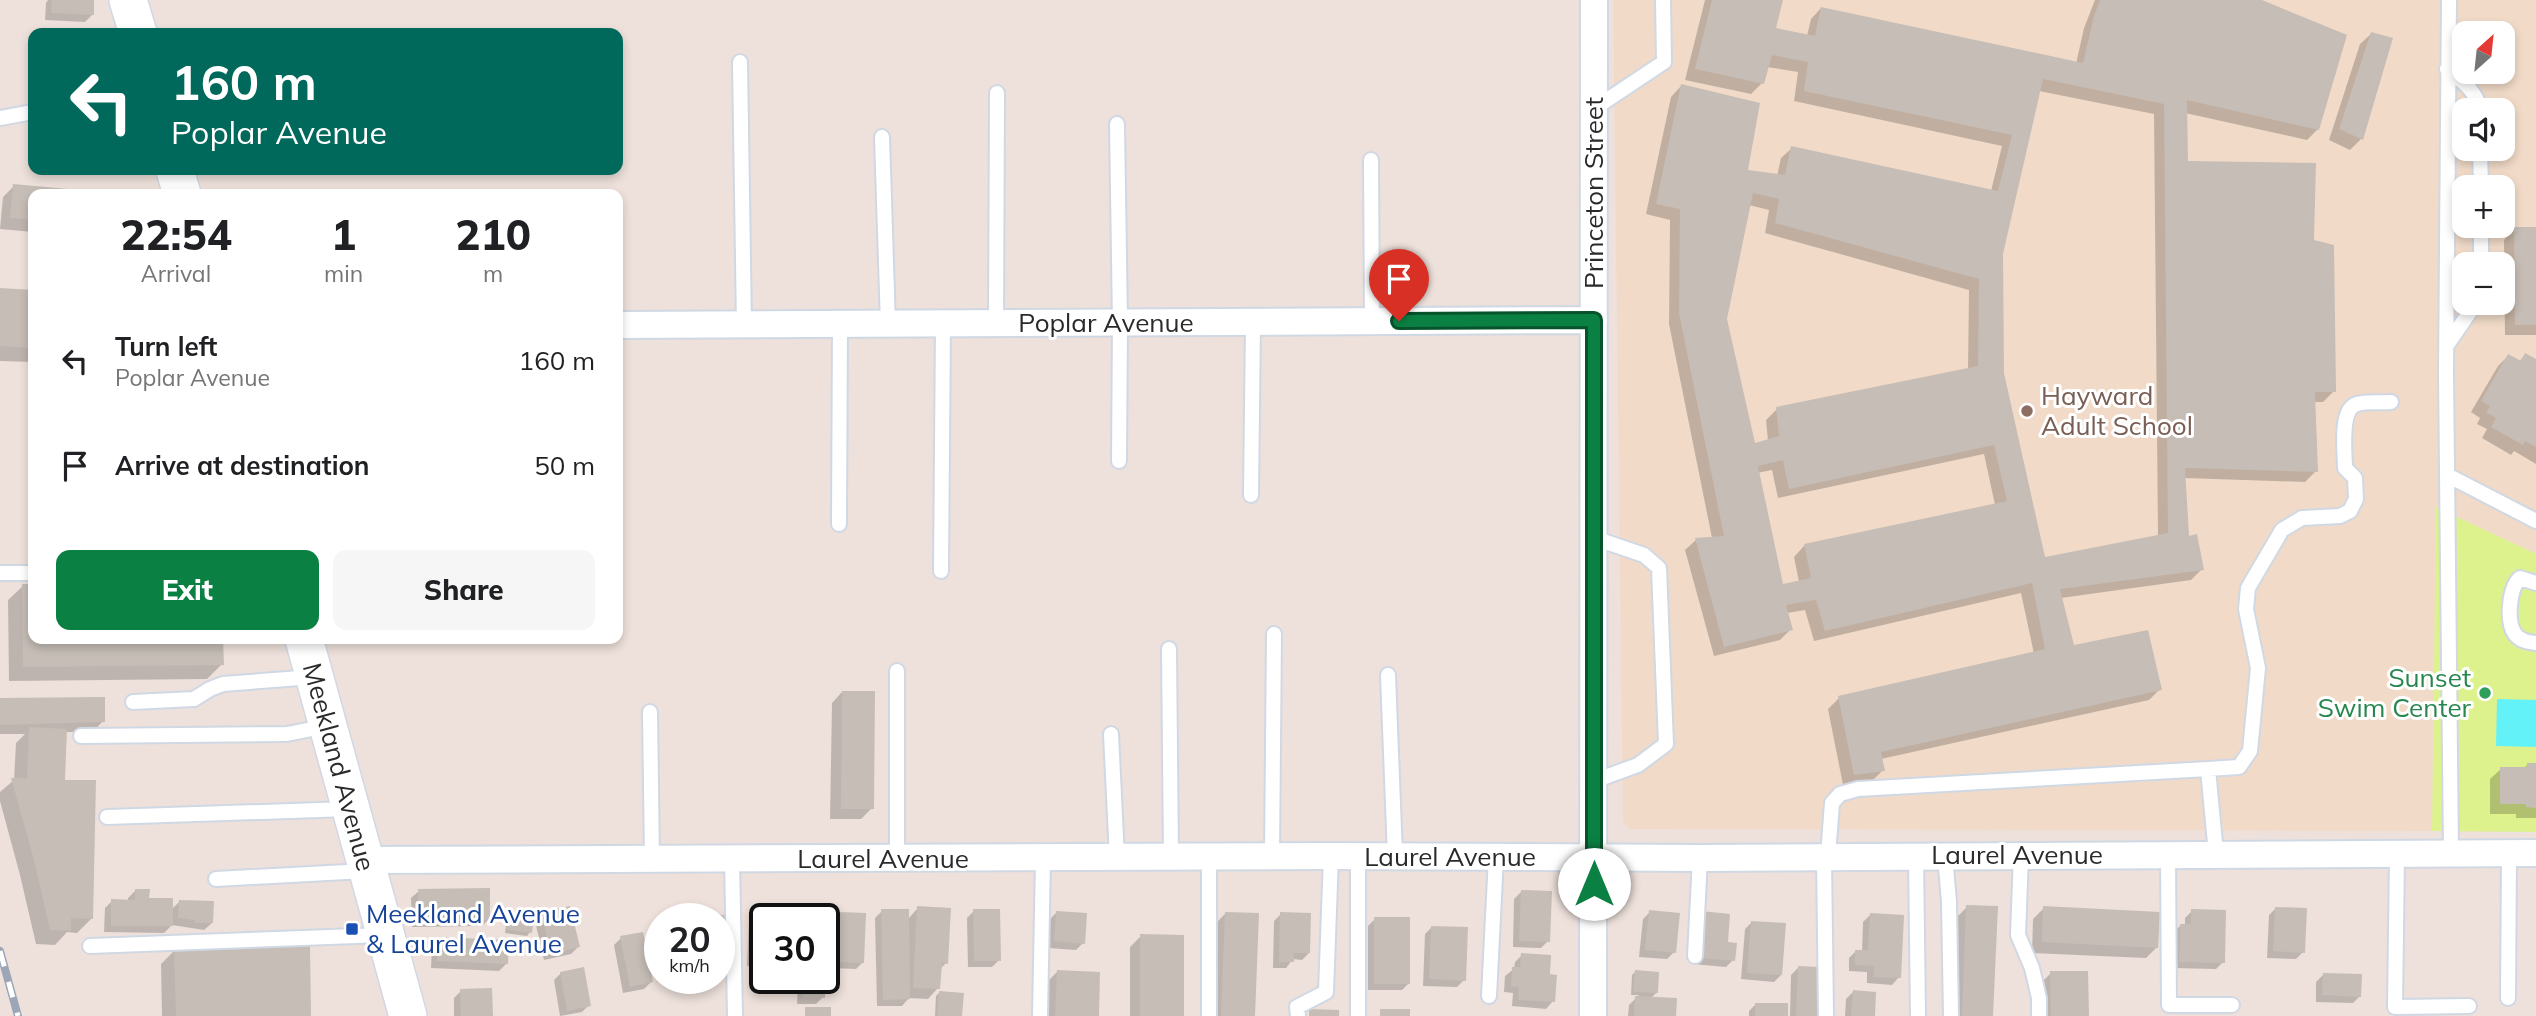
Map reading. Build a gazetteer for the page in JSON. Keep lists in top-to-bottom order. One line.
{"streets":{"street":["Princeton Street","Poplar Avenue","Meekland Avenue","Laurel Avenue"]},"crossings":[["Princeton Street","Poplar Avenue"],["Princeton Street","Laurel Avenue"],["Meekland Avenue","Laurel Avenue"]],"places":{"other":["Hayward Adult School","Sunset Swim Center"],"transit":["Meekland Avenue & Laurel Avenue"]},"north":"top right","page":{"map_buttons":["+","−"],"turn":["160 m","Poplar Avenue"],"eta":["22:54","Arrival","1","min","210","m"],"list":[{"name":"Turn left","note":"Poplar Avenue","value":"160 m"},{"name":"Arrive at destination","value":"50 m"}],"buttons":["Exit","Share"],"speed":"20 km/h","limit":"30"}}
